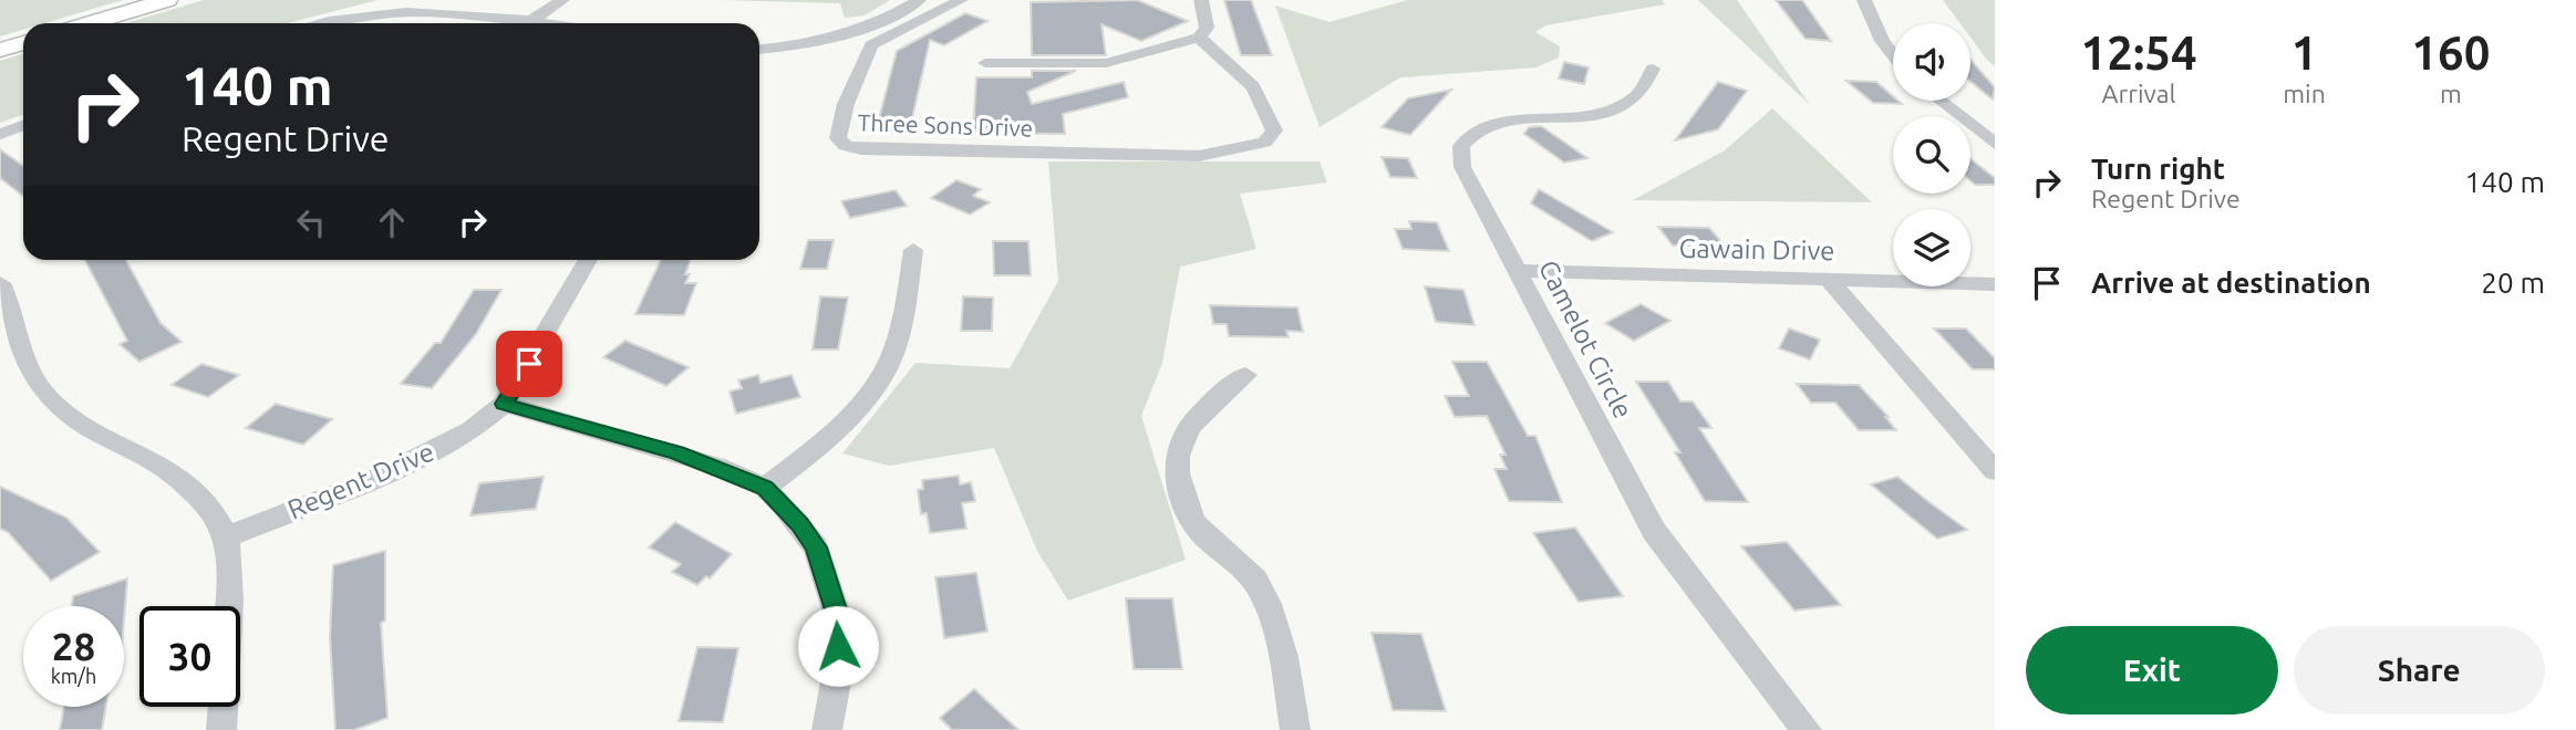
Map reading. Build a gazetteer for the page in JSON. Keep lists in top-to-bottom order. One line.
{"streets":{"street":["Three Sons Drive","Gawain Drive","Camelot Circle","Regent Drive"]},"crossings":[["Gawain Drive","Camelot Circle"]],"page":{"eta":["12:54","Arrival","1","min","160","m"],"turn":["140 m","Regent Drive"],"list":[{"name":"Turn right","note":"Regent Drive","value":"140 m"},{"name":"Arrive at destination","value":"20 m"}],"speed":"28 km/h","limit":"30","buttons":["Exit","Share"]}}
